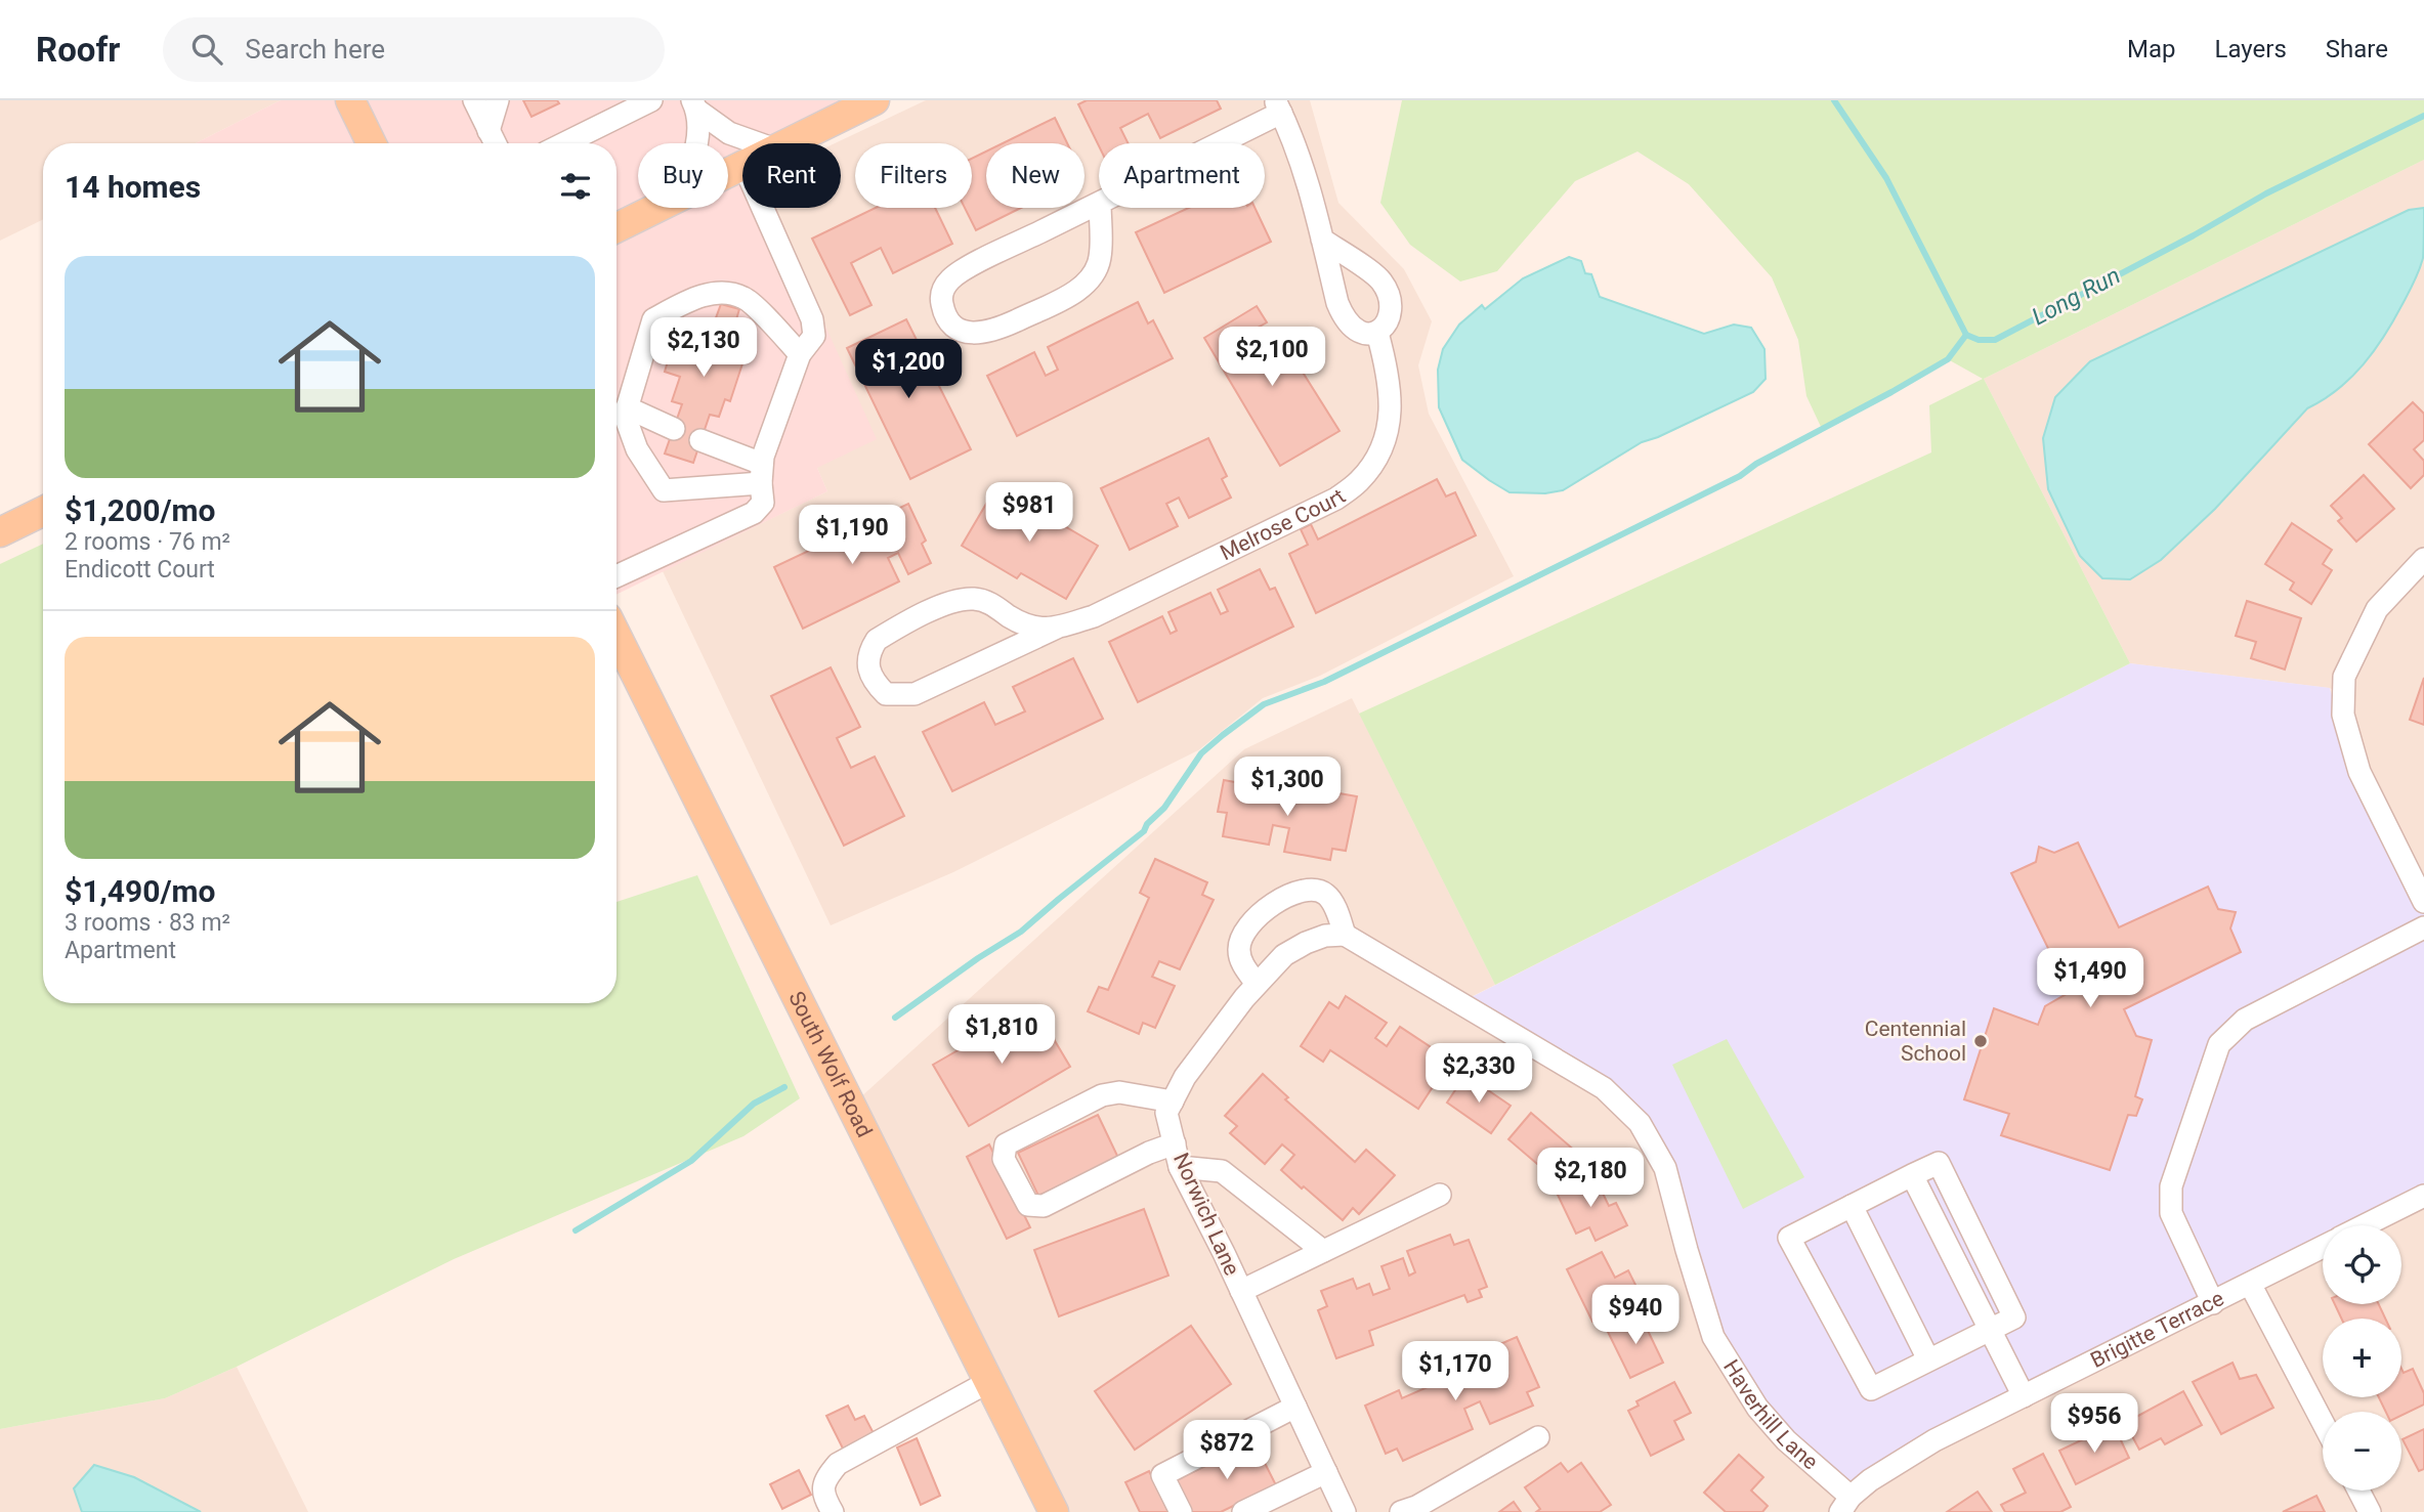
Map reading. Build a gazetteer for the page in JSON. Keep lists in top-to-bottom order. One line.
{"streets":{"main road":["South Wolf Road"],"street":["Melrose Court","Norwich Lane","Brigitte Terrace","Haverhill Lane"]},"crossings":[["Norwich Lane","Haverhill Lane"],["Brigitte Terrace","Haverhill Lane"]],"water":["Long Run"],"places":["Centennial School"],"page":{"header":"Roofr","search":"Search here","nav":["Map","Layers","Share"],"chip":["Buy","Rent","Filters","New","Apartment"],"heading":"14 homes","list":[{"name":"$1,200/mo","note":"2 rooms · 76 m² · Endicott Court"},{"name":"$1,490/mo","note":"3 rooms · 83 m² · Apartment"}],"price":["$2,130","$2,100","$1,200","$981","$1,190","$1,300","$1,490","$1,810","$2,330","$2,180","$940","$1,170","$956","$872"],"map_buttons":["+","−"]}}
